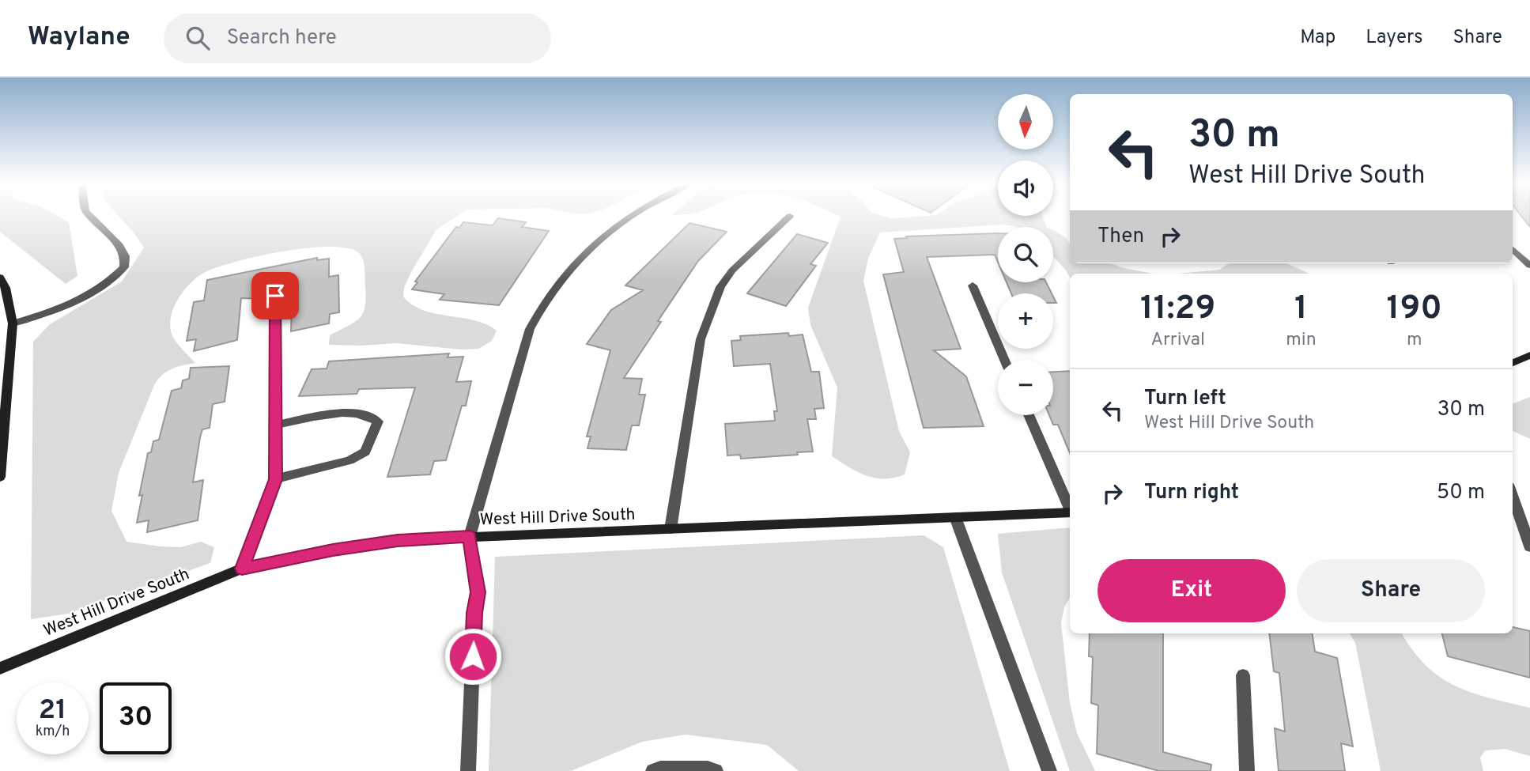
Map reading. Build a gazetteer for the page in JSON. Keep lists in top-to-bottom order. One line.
{"streets":{"street":["West Hill Drive South"]},"north":"bottom","page":{"header":"Waylane","search":"Search here","nav":["Map","Layers","Share"],"map_buttons":["+","−"],"turn":["30 m","West Hill Drive South"],"then":"Then","eta":["11:29","Arrival","1","min","190","m"],"list":[{"name":"Turn left","note":"West Hill Drive South","value":"30 m"},{"name":"Turn right","value":"50 m"}],"buttons":["Exit","Share"],"speed":"21 km/h","limit":"30"}}
